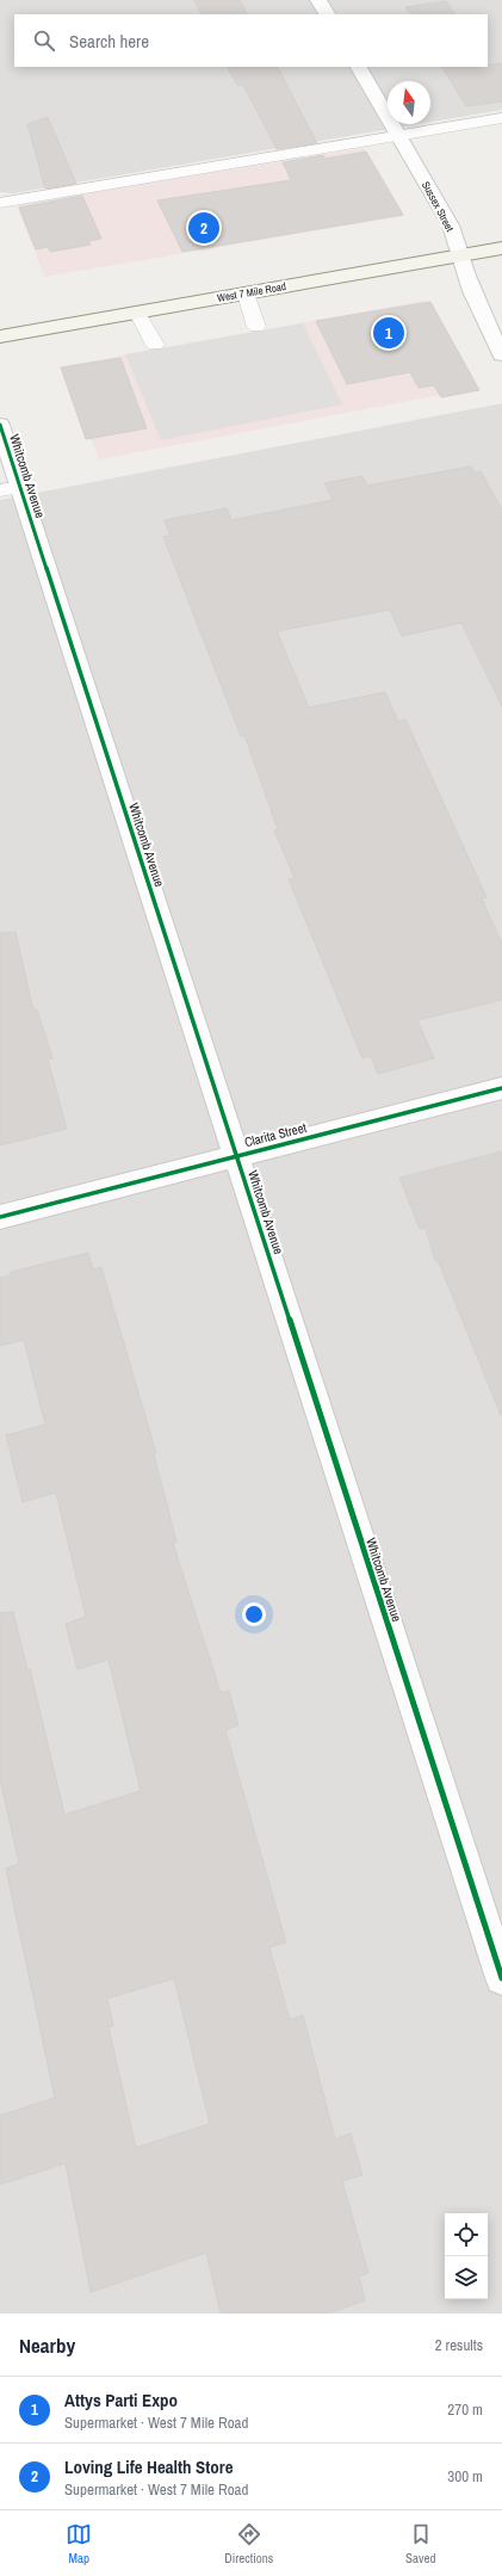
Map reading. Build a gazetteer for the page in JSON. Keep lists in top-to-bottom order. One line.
{"streets":{"main road":["West 7 Mile Road"],"street":["Sussex Street","Whitcomb Avenue","Clarita Street"]},"crossings":[["Sussex Street","West 7 Mile Road"],["Whitcomb Avenue","Clarita Street"]],"north":"top","page":{"search":"Search here","pins":["2","1"],"heading":["Nearby","2 results"],"list":[{"mark":"1","name":"Attys Parti Expo","note":"Supermarket · West 7 Mile Road","value":"270 m"},{"mark":"2","name":"Loving Life Health Store","note":"Supermarket · West 7 Mile Road","value":"300 m"}],"nav":["Map","Directions","Saved"]}}
